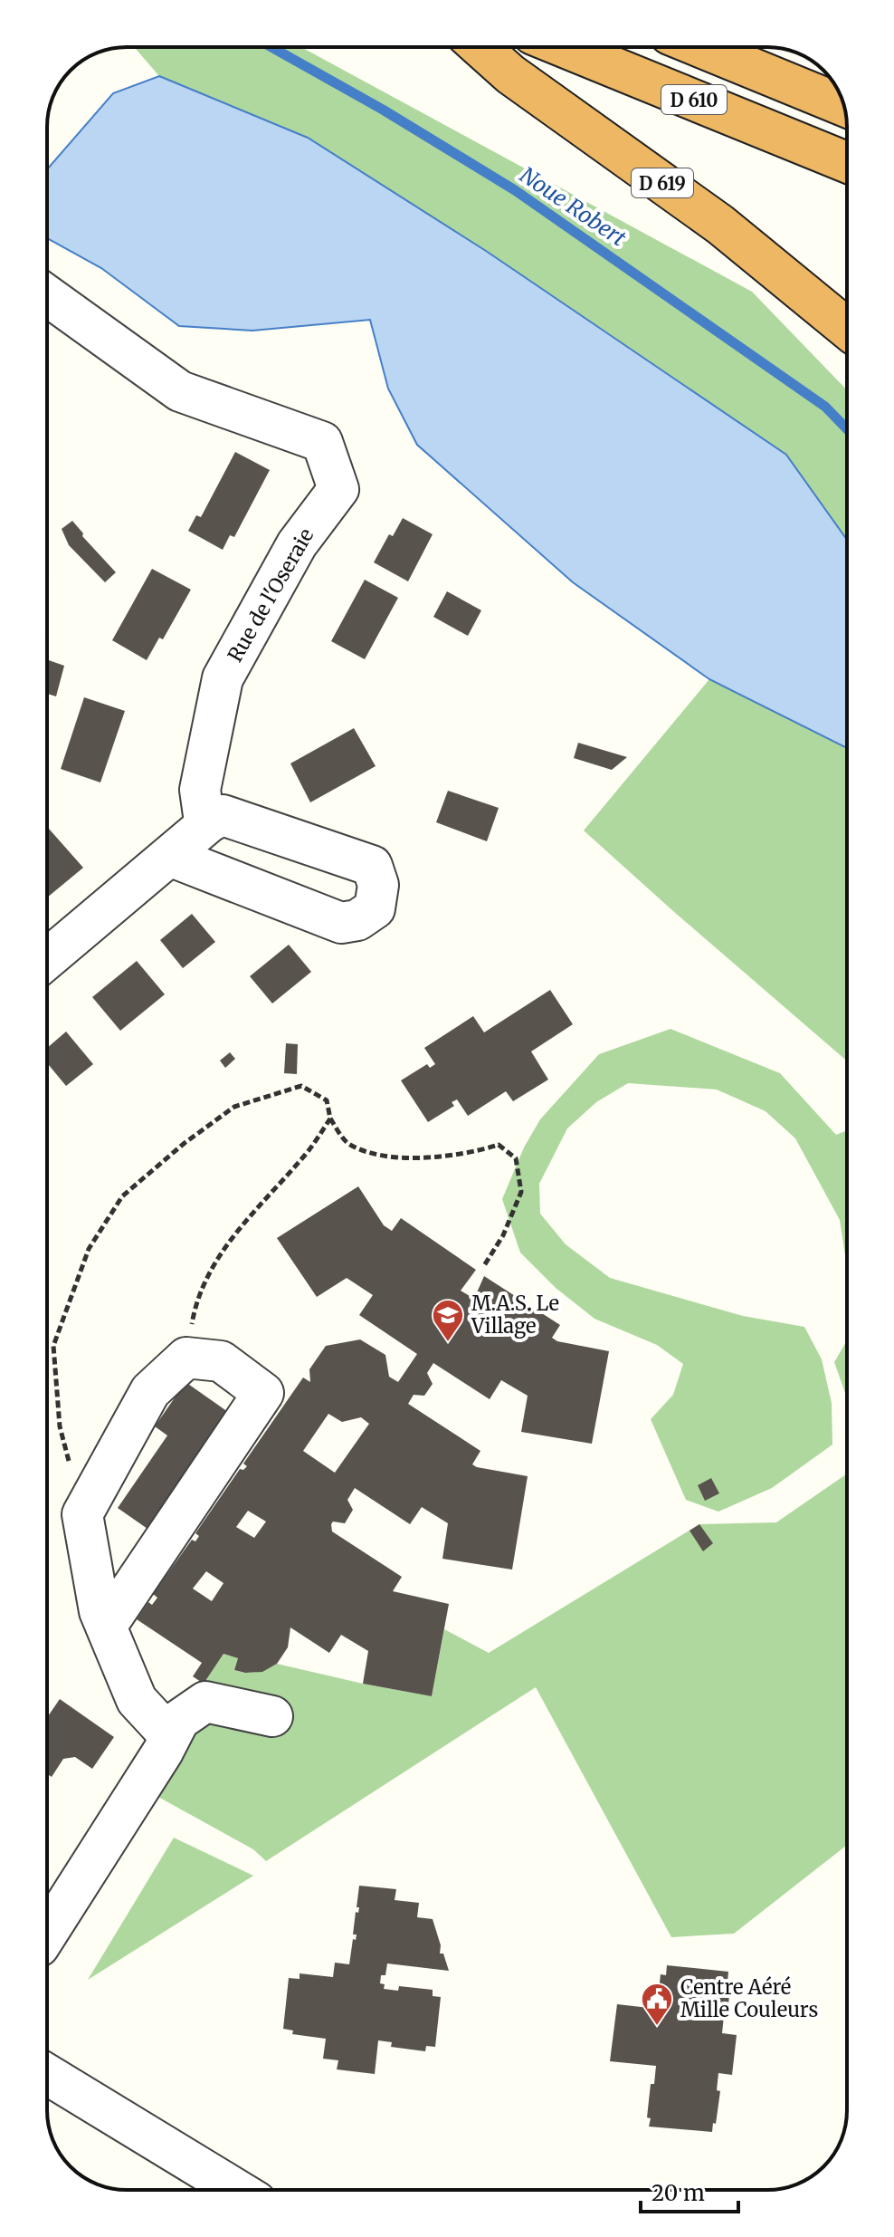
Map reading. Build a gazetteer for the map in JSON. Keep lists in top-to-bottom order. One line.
{"streets":{"highway":["D 610","D 619"],"street":["Rue de l'Oseraie"]},"water":["Noue Robert"],"places":{"school or university":["M.A.S. Le Village"],"public building":["Centre Aéré Mille Couleurs"]},"scale_bar":"20 m"}
